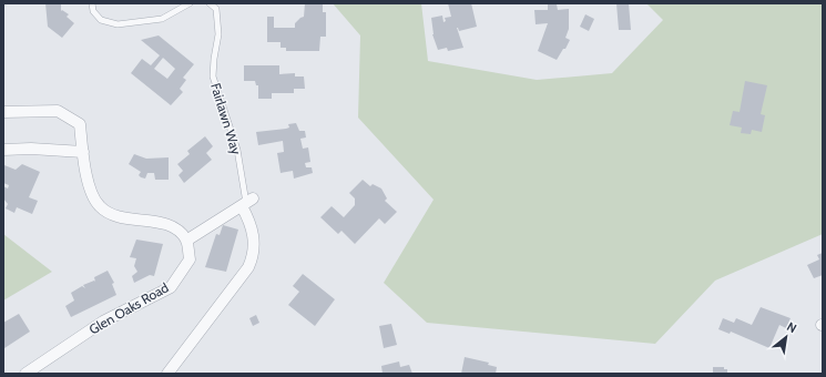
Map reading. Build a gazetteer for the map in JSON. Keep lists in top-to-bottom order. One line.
{"streets":{"street":["Glen Oaks Road"],"lane":["Fairlawn Way"]},"north":"top right"}
